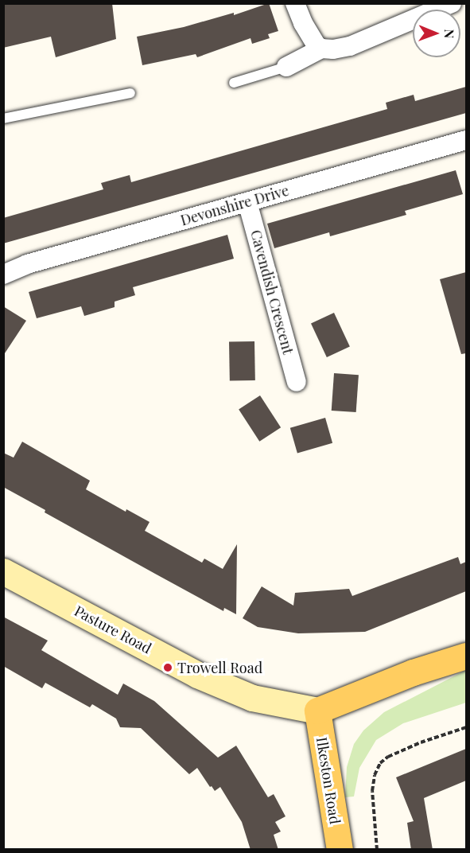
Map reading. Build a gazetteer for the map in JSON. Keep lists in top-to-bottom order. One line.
{"streets":{"main road":["Pasture Road","Ilkeston Road"],"street":["Devonshire Drive","Cavendish Crescent"]},"crossings":[["Devonshire Drive","Cavendish Crescent"],["Pasture Road","Ilkeston Road"]],"places":["Trowell Road"],"north":"right"}
